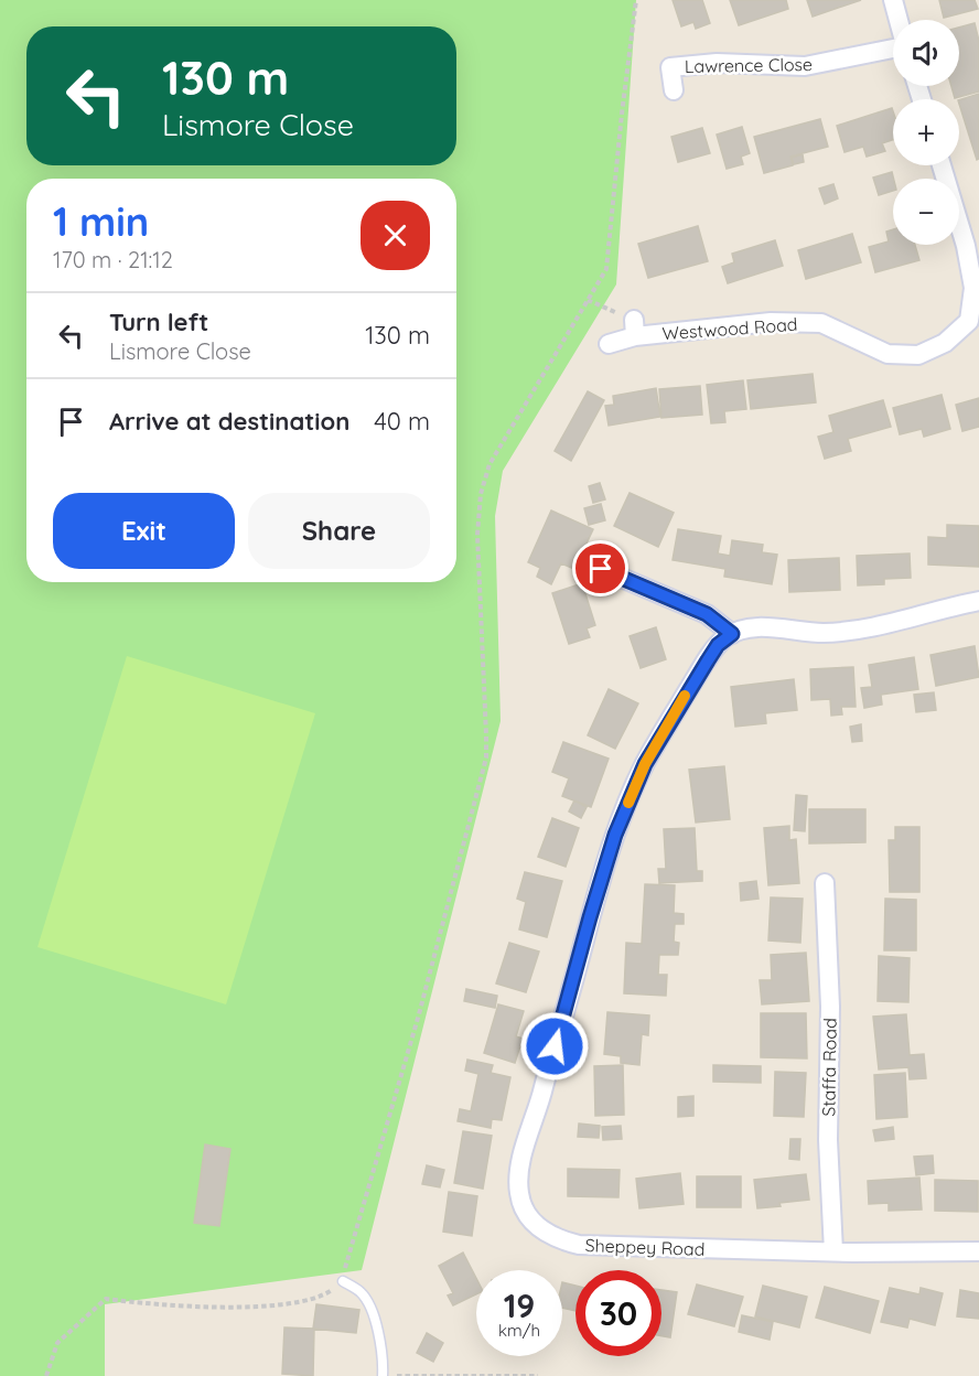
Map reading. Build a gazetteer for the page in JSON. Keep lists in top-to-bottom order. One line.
{"streets":{"street":["Lawrence Close","Westwood Road","Staffa Road","Sheppey Road"]},"crossings":[["Staffa Road","Sheppey Road"]],"page":{"map_buttons":["+","−"],"turn":["130 m","Lismore Close"],"heading":["1 min","170 m · 21:12"],"list":[{"name":"Turn left","note":"Lismore Close","value":"130 m"},{"name":"Arrive at destination","value":"40 m"}],"buttons":["Exit","Share"],"speed":"19 km/h","limit":"30"}}
